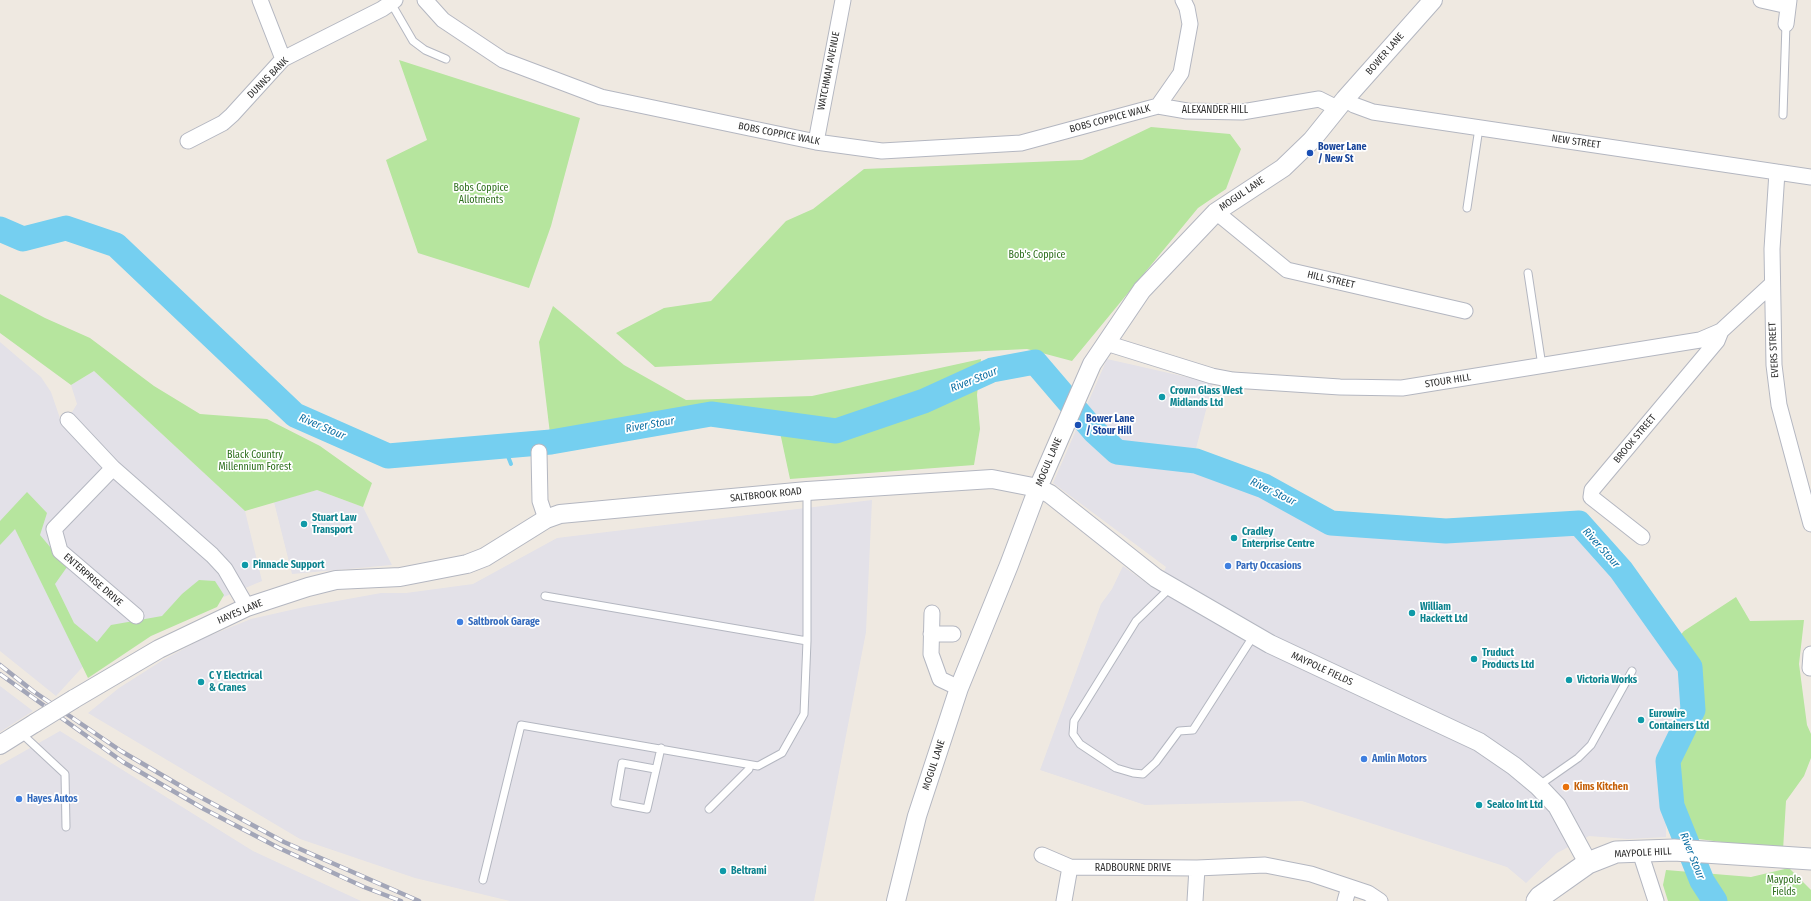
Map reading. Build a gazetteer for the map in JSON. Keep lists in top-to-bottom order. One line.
{"streets":{"main road":["MAYPOLE HILL"],"street":["BOWER LANE","WATCHMAN AVENUE","DUNNS BANK","ALEXANDER HILL","BOBS COPPICE WALK","NEW STREET","MOGUL LANE","HILL STREET","EVERS STREET","STOUR HILL","BROOK STREET","SALTBROOK ROAD","ENTERPRISE DRIVE","HAYES LANE","MAYPOLE FIELDS","RADBOURNE DRIVE"]},"crossings":[["BOWER LANE","ALEXANDER HILL"],["BOWER LANE","NEW STREET"],["BOWER LANE","MOGUL LANE"],["WATCHMAN AVENUE","BOBS COPPICE WALK"],["ALEXANDER HILL","BOBS COPPICE WALK"],["ALEXANDER HILL","NEW STREET"],["ALEXANDER HILL","MOGUL LANE"],["NEW STREET","MOGUL LANE"],["NEW STREET","EVERS STREET"],["MOGUL LANE","HILL STREET"],["MOGUL LANE","STOUR HILL"],["MOGUL LANE","SALTBROOK ROAD"],["MOGUL LANE","MAYPOLE FIELDS"],["EVERS STREET","STOUR HILL"],["STOUR HILL","BROOK STREET"],["SALTBROOK ROAD","HAYES LANE"],["SALTBROOK ROAD","MAYPOLE FIELDS"],["MAYPOLE FIELDS","MAYPOLE HILL"]],"water":["River Stour"],"parks":["Bobs Coppice Allotments","Bob's Coppice","Black Country Millennium Forest","Maypole Fields"],"places":["Bower Lane / New St","Crown Glass West Midlands Ltd","Bower Lane / Stour Hill","Stuart Law Transport","Cradley Enterprise Centre","Pinnacle Support","Party Occasions","William Hackett Ltd","Saltbrook Garage","Truduct Products Ltd","Victoria Works","C Y Electrical & Cranes","Eurowire Containers Ltd","Amlin Motors","Kims Kitchen","Hayes Autos","Sealco Int Ltd","Beltrami"]}
